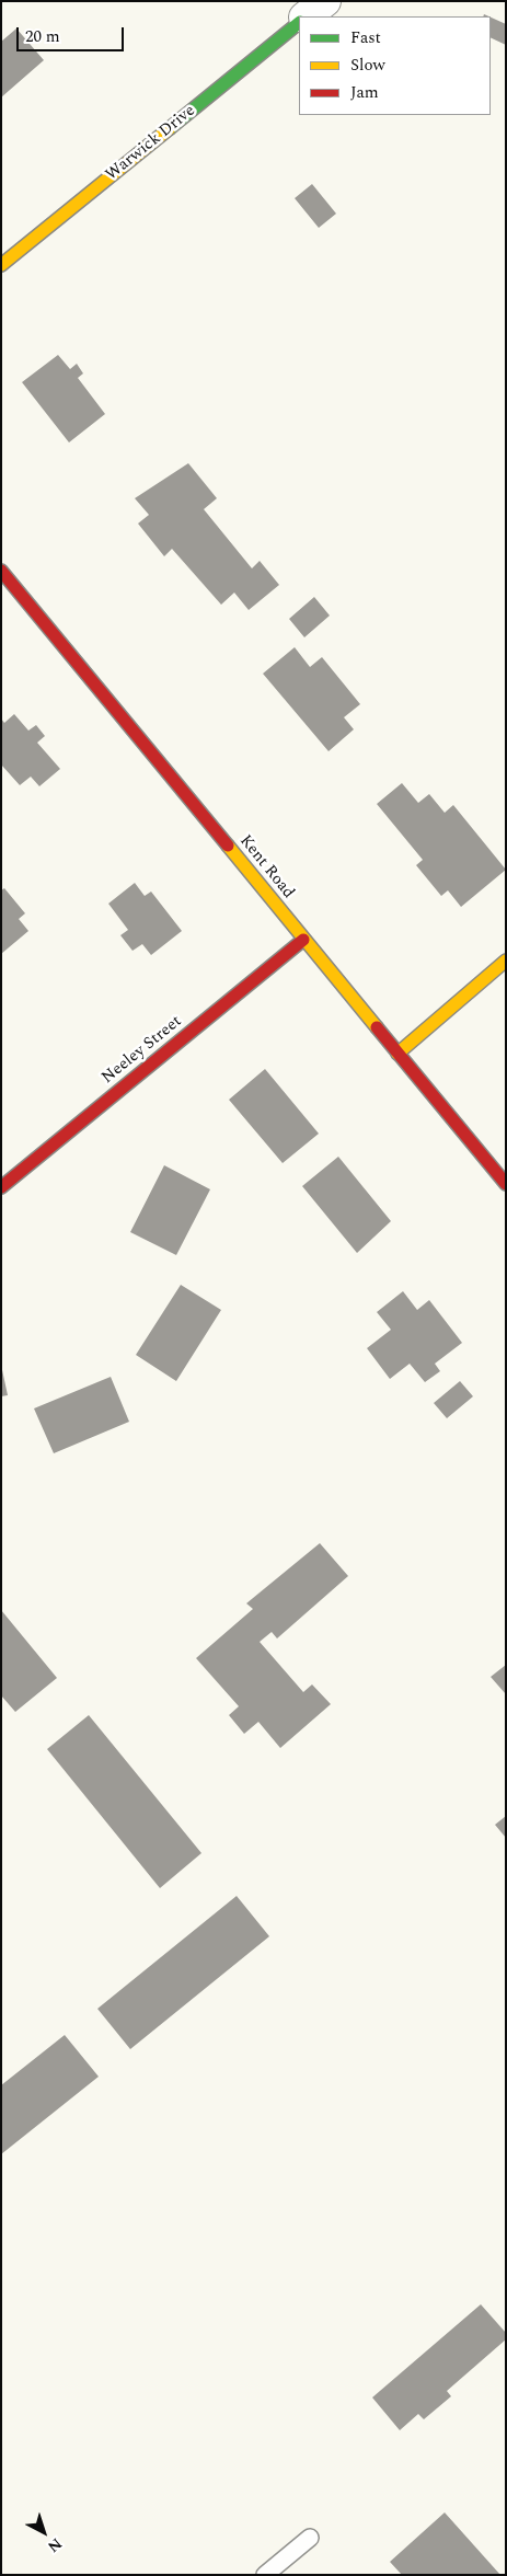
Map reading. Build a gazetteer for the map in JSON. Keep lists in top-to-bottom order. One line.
{"streets":{"street":["Warwick Drive","Kent Road","Neeley Street"]},"crossings":[["Kent Road","Neeley Street"]],"legend":["Fast","Slow","Jam"],"scale_bar":"20 m","north":"bottom right"}
